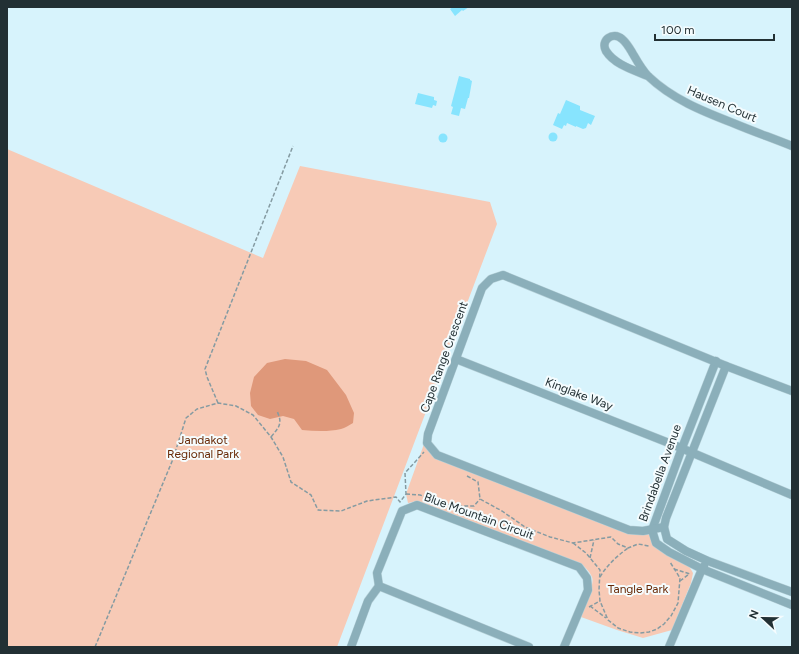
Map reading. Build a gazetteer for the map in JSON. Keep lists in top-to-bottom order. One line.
{"streets":{"street":["Hausen Court","Cape Range Crescent","Kinglake Way","Brindabella Avenue","Blue Mountain Circuit"]},"crossings":[["Cape Range Crescent","Kinglake Way"],["Cape Range Crescent","Brindabella Avenue"],["Kinglake Way","Brindabella Avenue"]],"parks":["Jandakot Regional Park","Tangle Park"],"scale_bar":"100 m","north":"left"}
